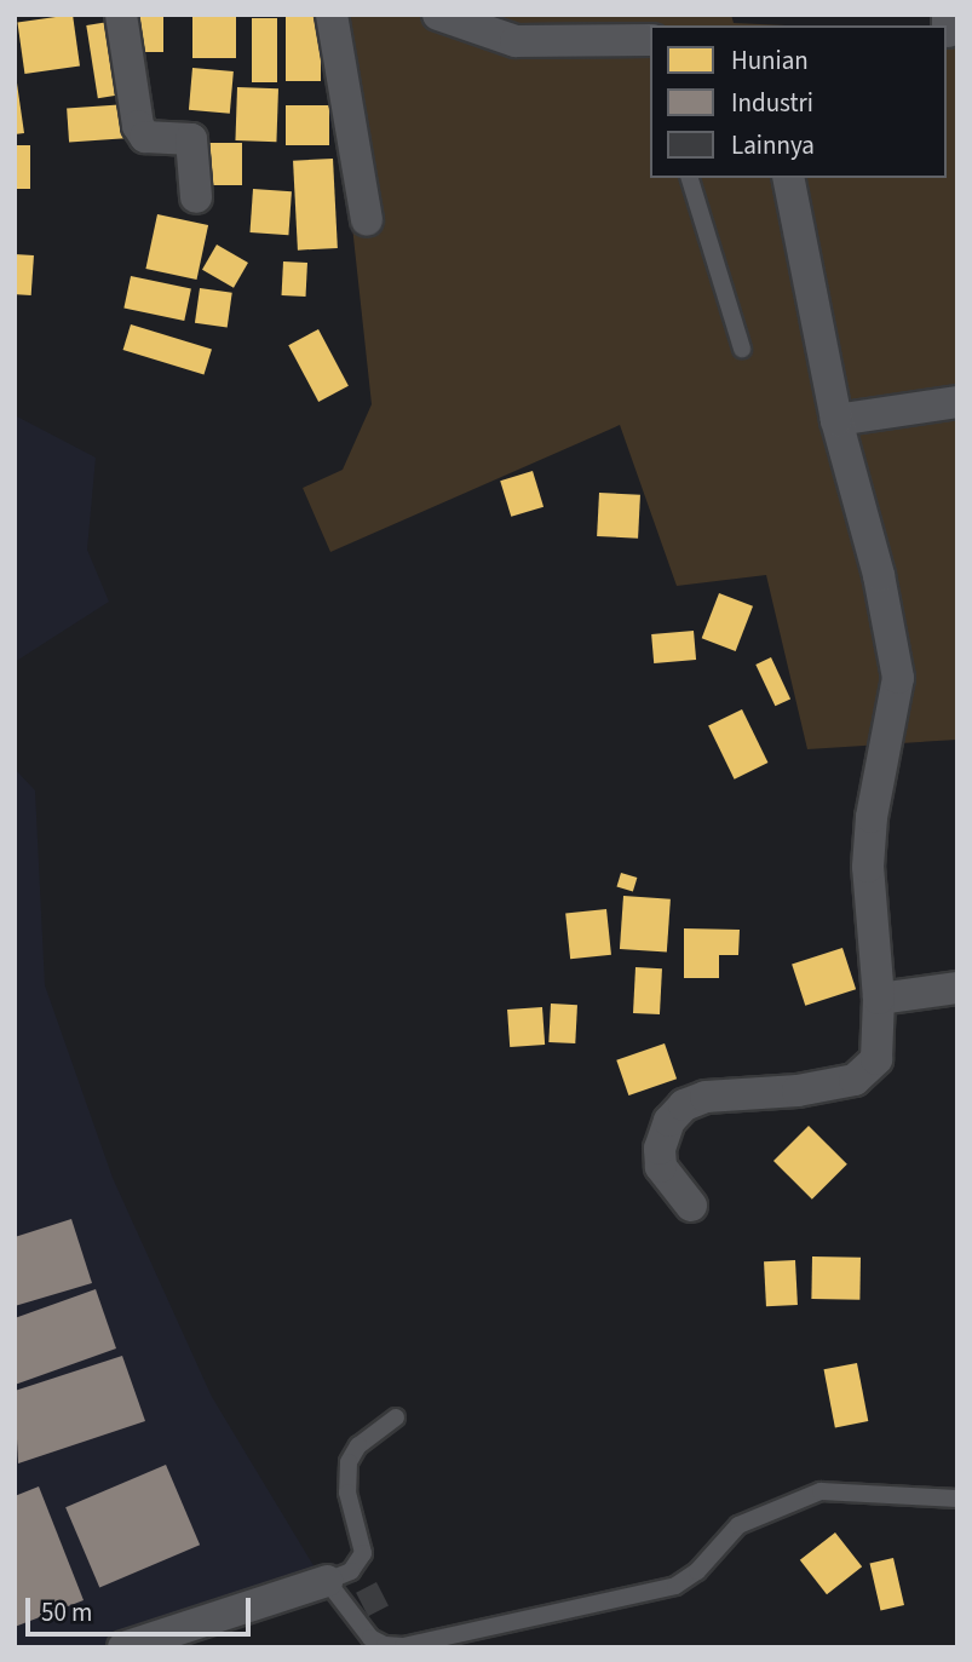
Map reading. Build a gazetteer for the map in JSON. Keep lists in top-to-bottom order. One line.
{"legend":["Hunian","Industri","Lainnya"],"scale_bar":"50 m"}
